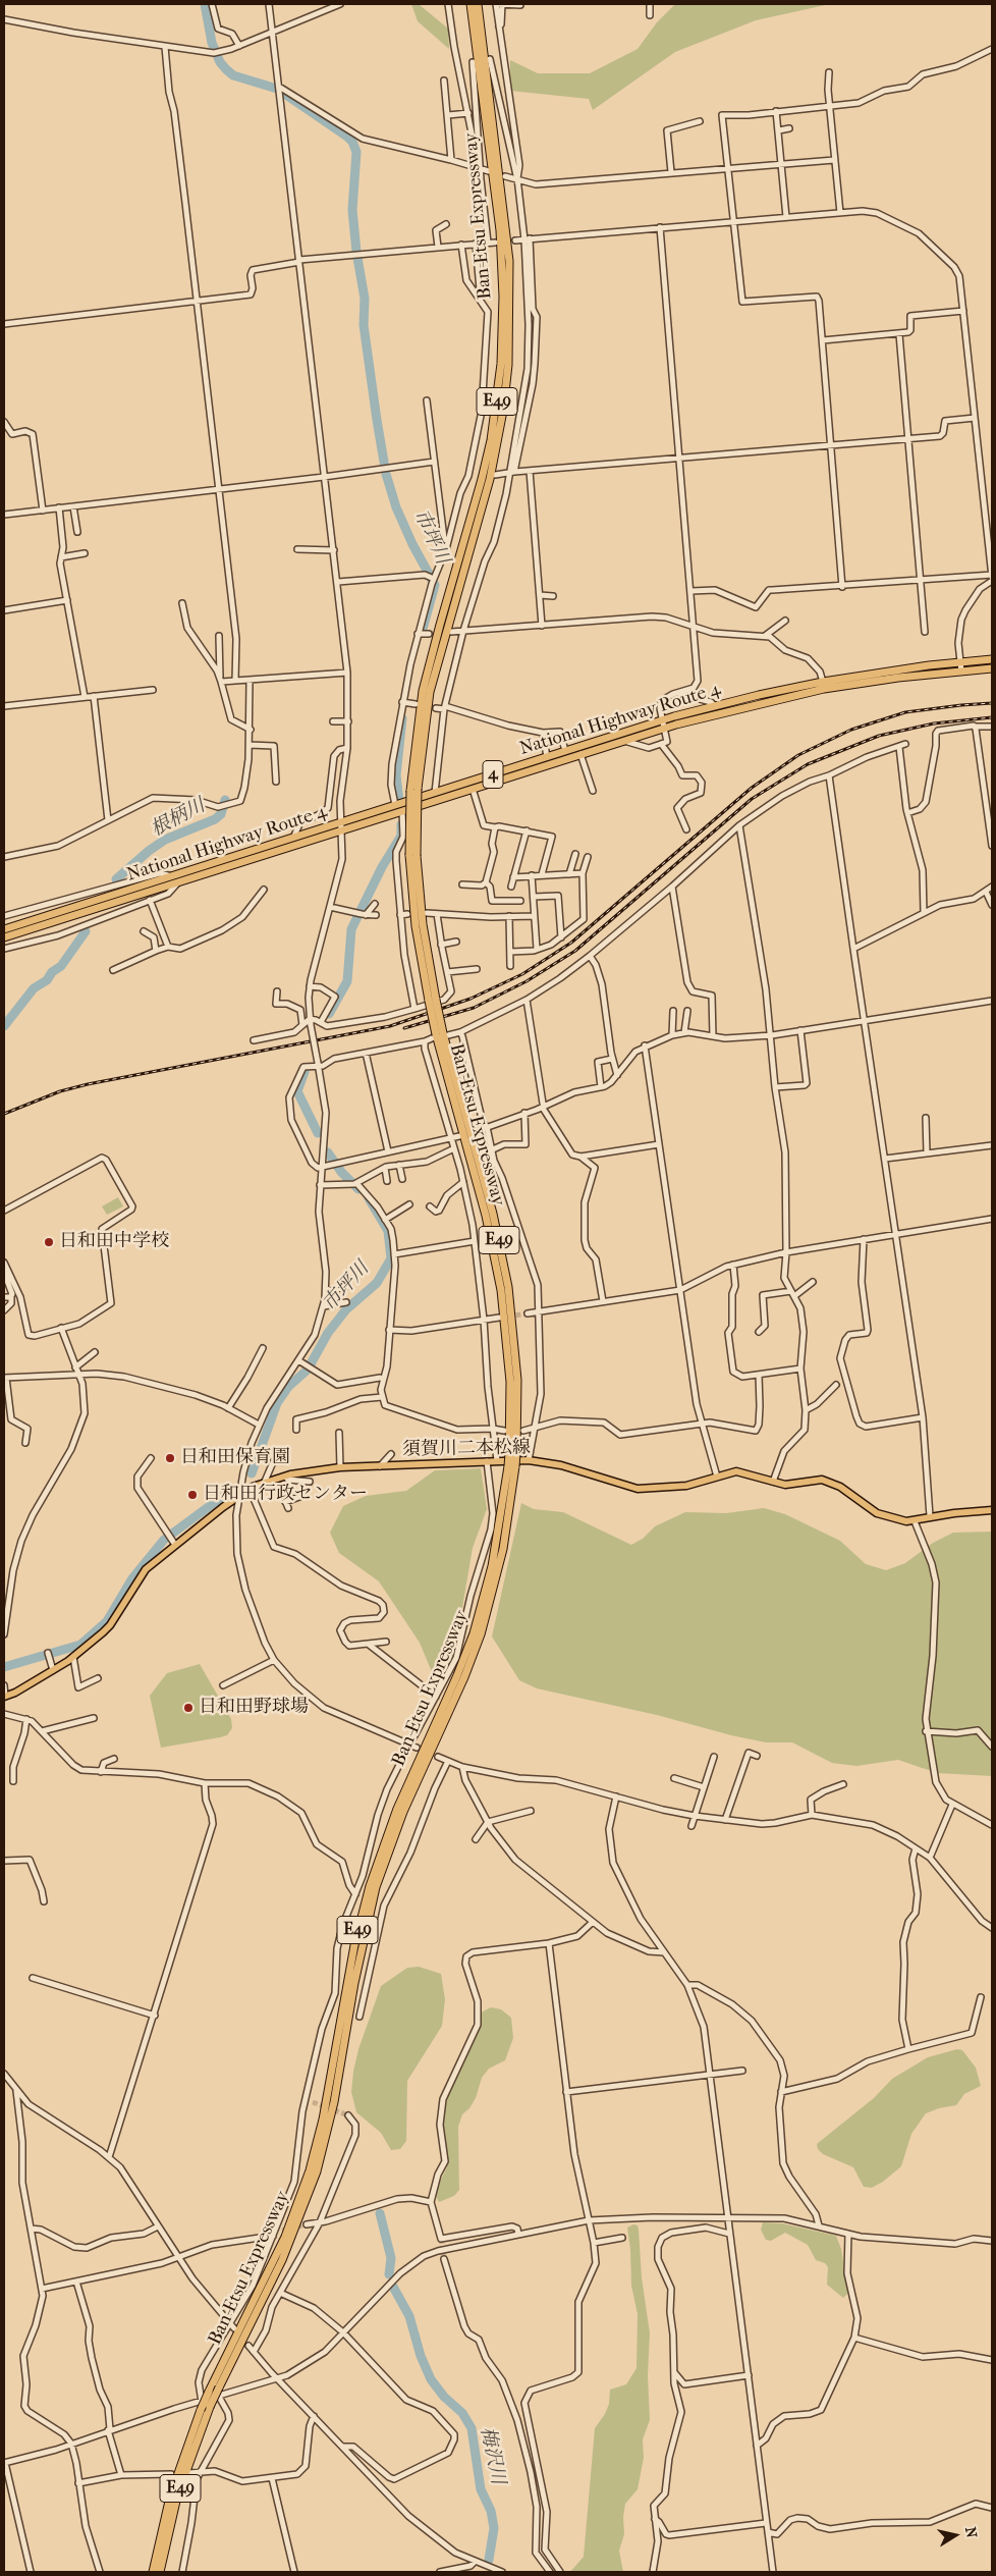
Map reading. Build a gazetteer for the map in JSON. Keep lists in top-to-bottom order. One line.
{"streets":{"highway":["Ban-Etsu Expressway","E49","National Highway Route 4","4"],"main road":["須賀川二本松線"]},"water":["市坪川","根柄川","梅沢川"],"places":["日和田中学校","日和田保育園","日和田行政センター","日和田野球場"],"north":"right"}
